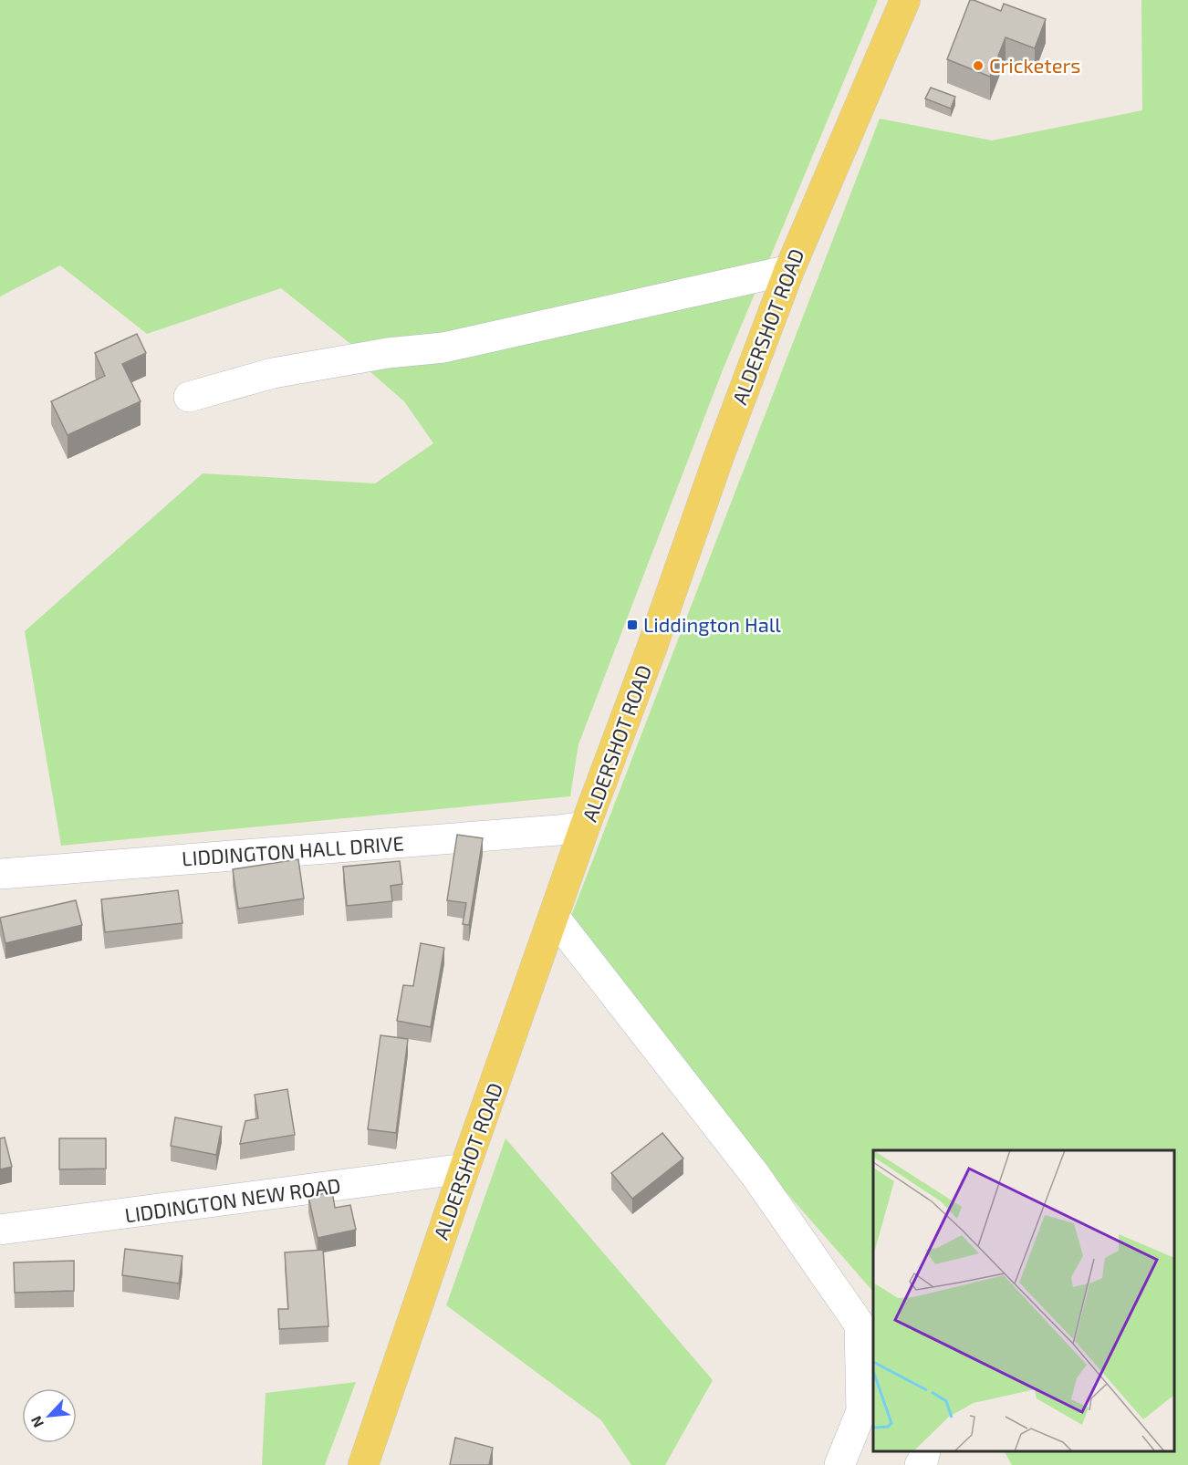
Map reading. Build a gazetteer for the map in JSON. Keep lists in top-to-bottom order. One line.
{"streets":{"main road":["ALDERSHOT ROAD"],"street":["LIDDINGTON HALL DRIVE","LIDDINGTON NEW ROAD"]},"crossings":[["ALDERSHOT ROAD","LIDDINGTON HALL DRIVE"],["ALDERSHOT ROAD","LIDDINGTON NEW ROAD"]],"places":{"other":["Cricketers"],"transit":["Liddington Hall"]},"north":"bottom left"}
